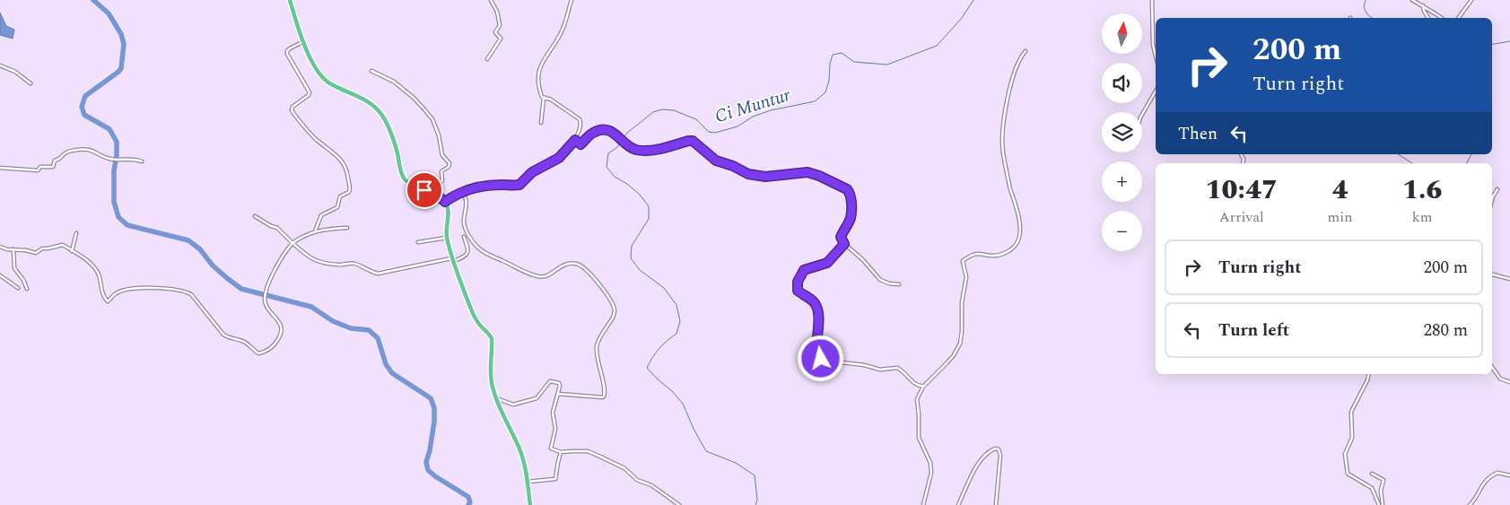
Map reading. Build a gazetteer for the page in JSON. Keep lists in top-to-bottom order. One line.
{"water":["Ci Muntur"],"north":"top","page":{"map_buttons":["+","−"],"turn":["200 m","Turn right"],"then":"Then","eta":["10:47","Arrival","4","min","1.6","km"],"list":[{"name":"Turn right","value":"200 m"},{"name":"Turn left","value":"280 m"}]}}
